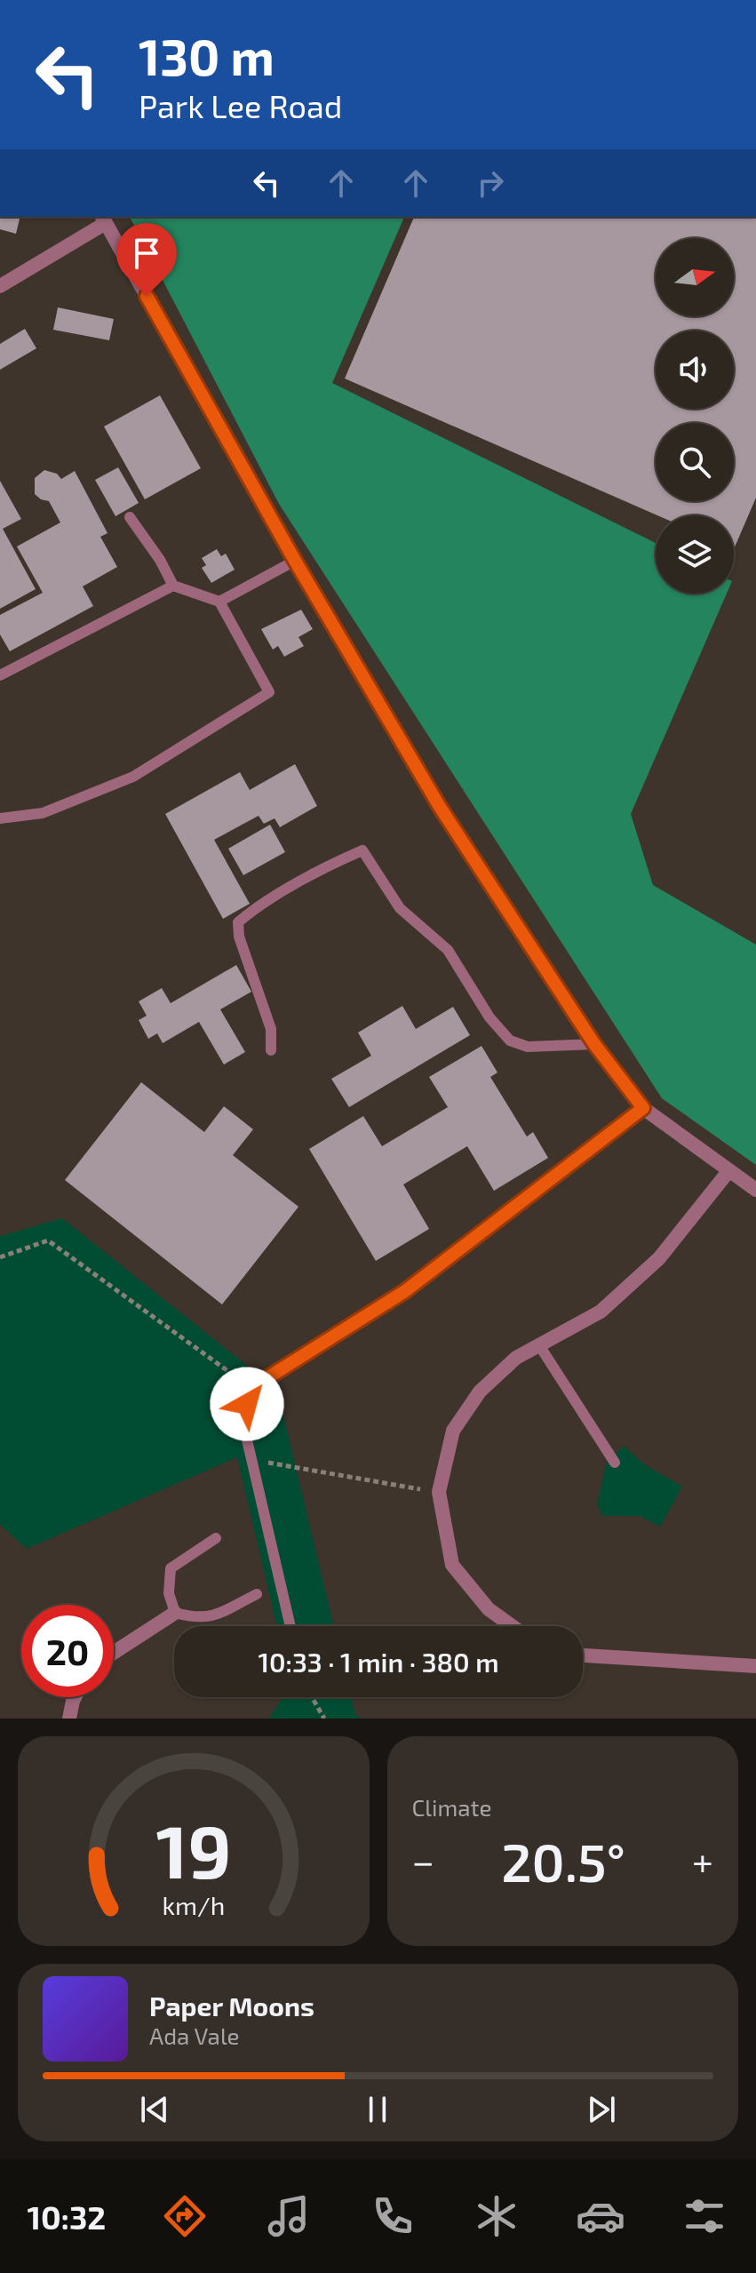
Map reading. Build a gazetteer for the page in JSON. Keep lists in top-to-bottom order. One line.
{"north":"right","page":{"turn":["130 m","Park Lee Road"],"limit":"20","trip":"10:33 · 1 min · 380 m","tile":"Climate","heat":["−","20.5°","+"],"song":["Paper Moons","Ada Vale"],"tabs":"10:32","gauge":["19","km/h"]}}
